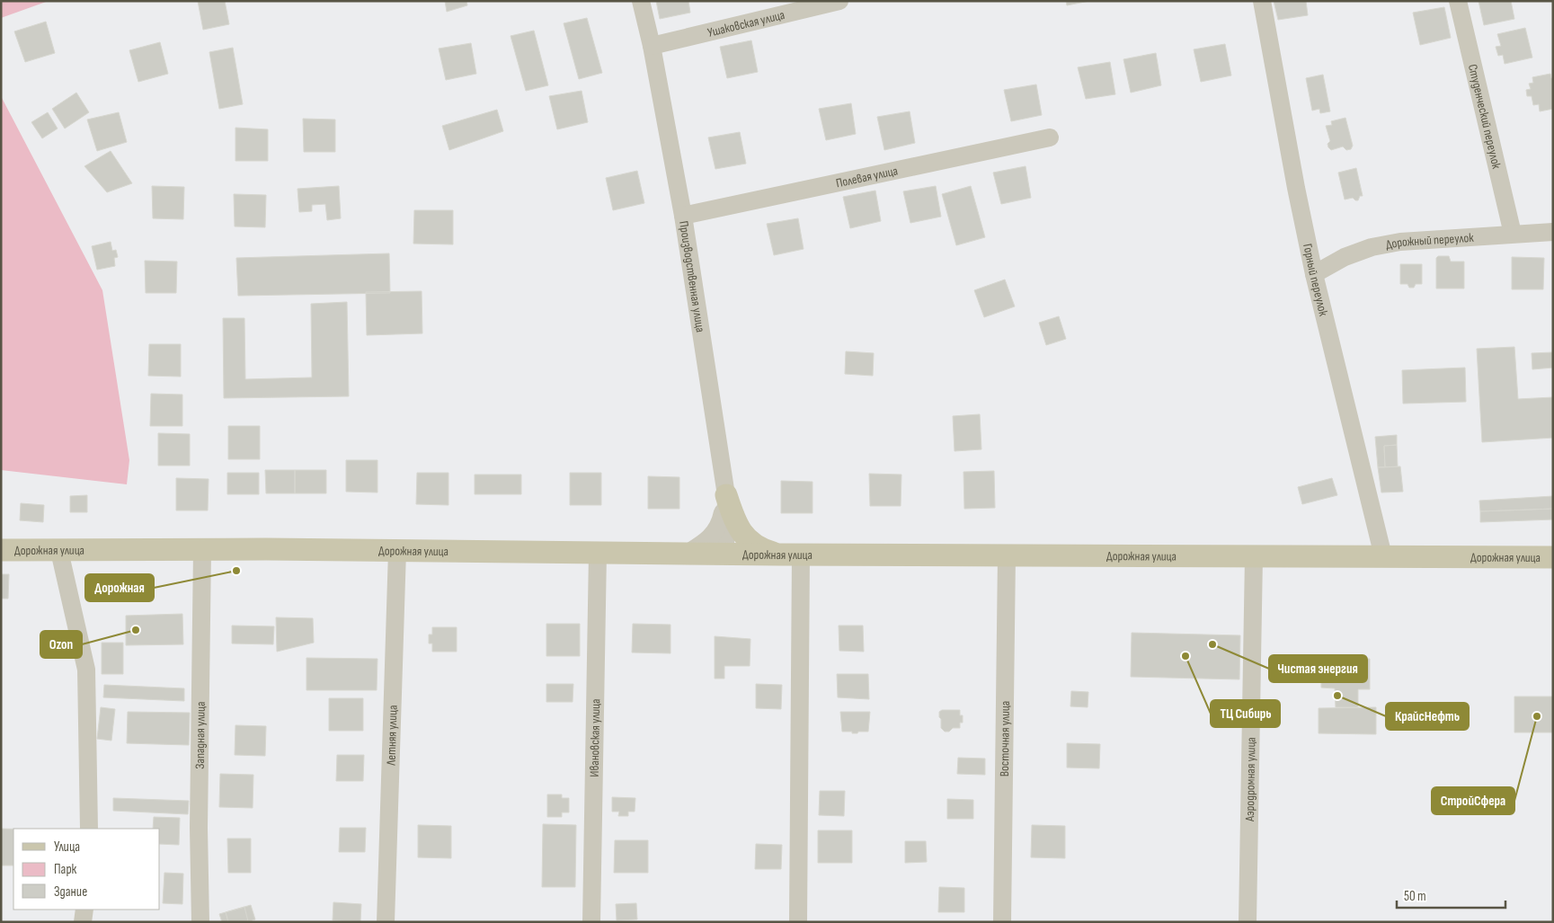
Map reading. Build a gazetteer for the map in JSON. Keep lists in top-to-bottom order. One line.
{"streets":{"main road":["Дорожная улица"],"street":["Ушаковская улица","Студенческий переулок","Полевая улица","Дорожный переулок","Производственная улица","Горный переулок","Западная улица","Летняя улица","Ивановская улица","Восточная улица","Аэродромная улица"]},"crossings":[["Ушаковская улица","Производственная улица"],["Студенческий переулок","Дорожный переулок"],["Полевая улица","Производственная улица"],["Дорожный переулок","Горный переулок"],["Производственная улица","Дорожная улица"],["Горный переулок","Дорожная улица"],["Дорожная улица","Западная улица"],["Дорожная улица","Летняя улица"],["Дорожная улица","Ивановская улица"],["Дорожная улица","Восточная улица"],["Дорожная улица","Аэродромная улица"]],"places":["Дорожная","Ozon","Чистая энергия","ТЦ Сибирь","КрайсНефть","СтройСфера"],"legend":["Улица","Парк","Здание"],"scale_bar":"50 m"}
